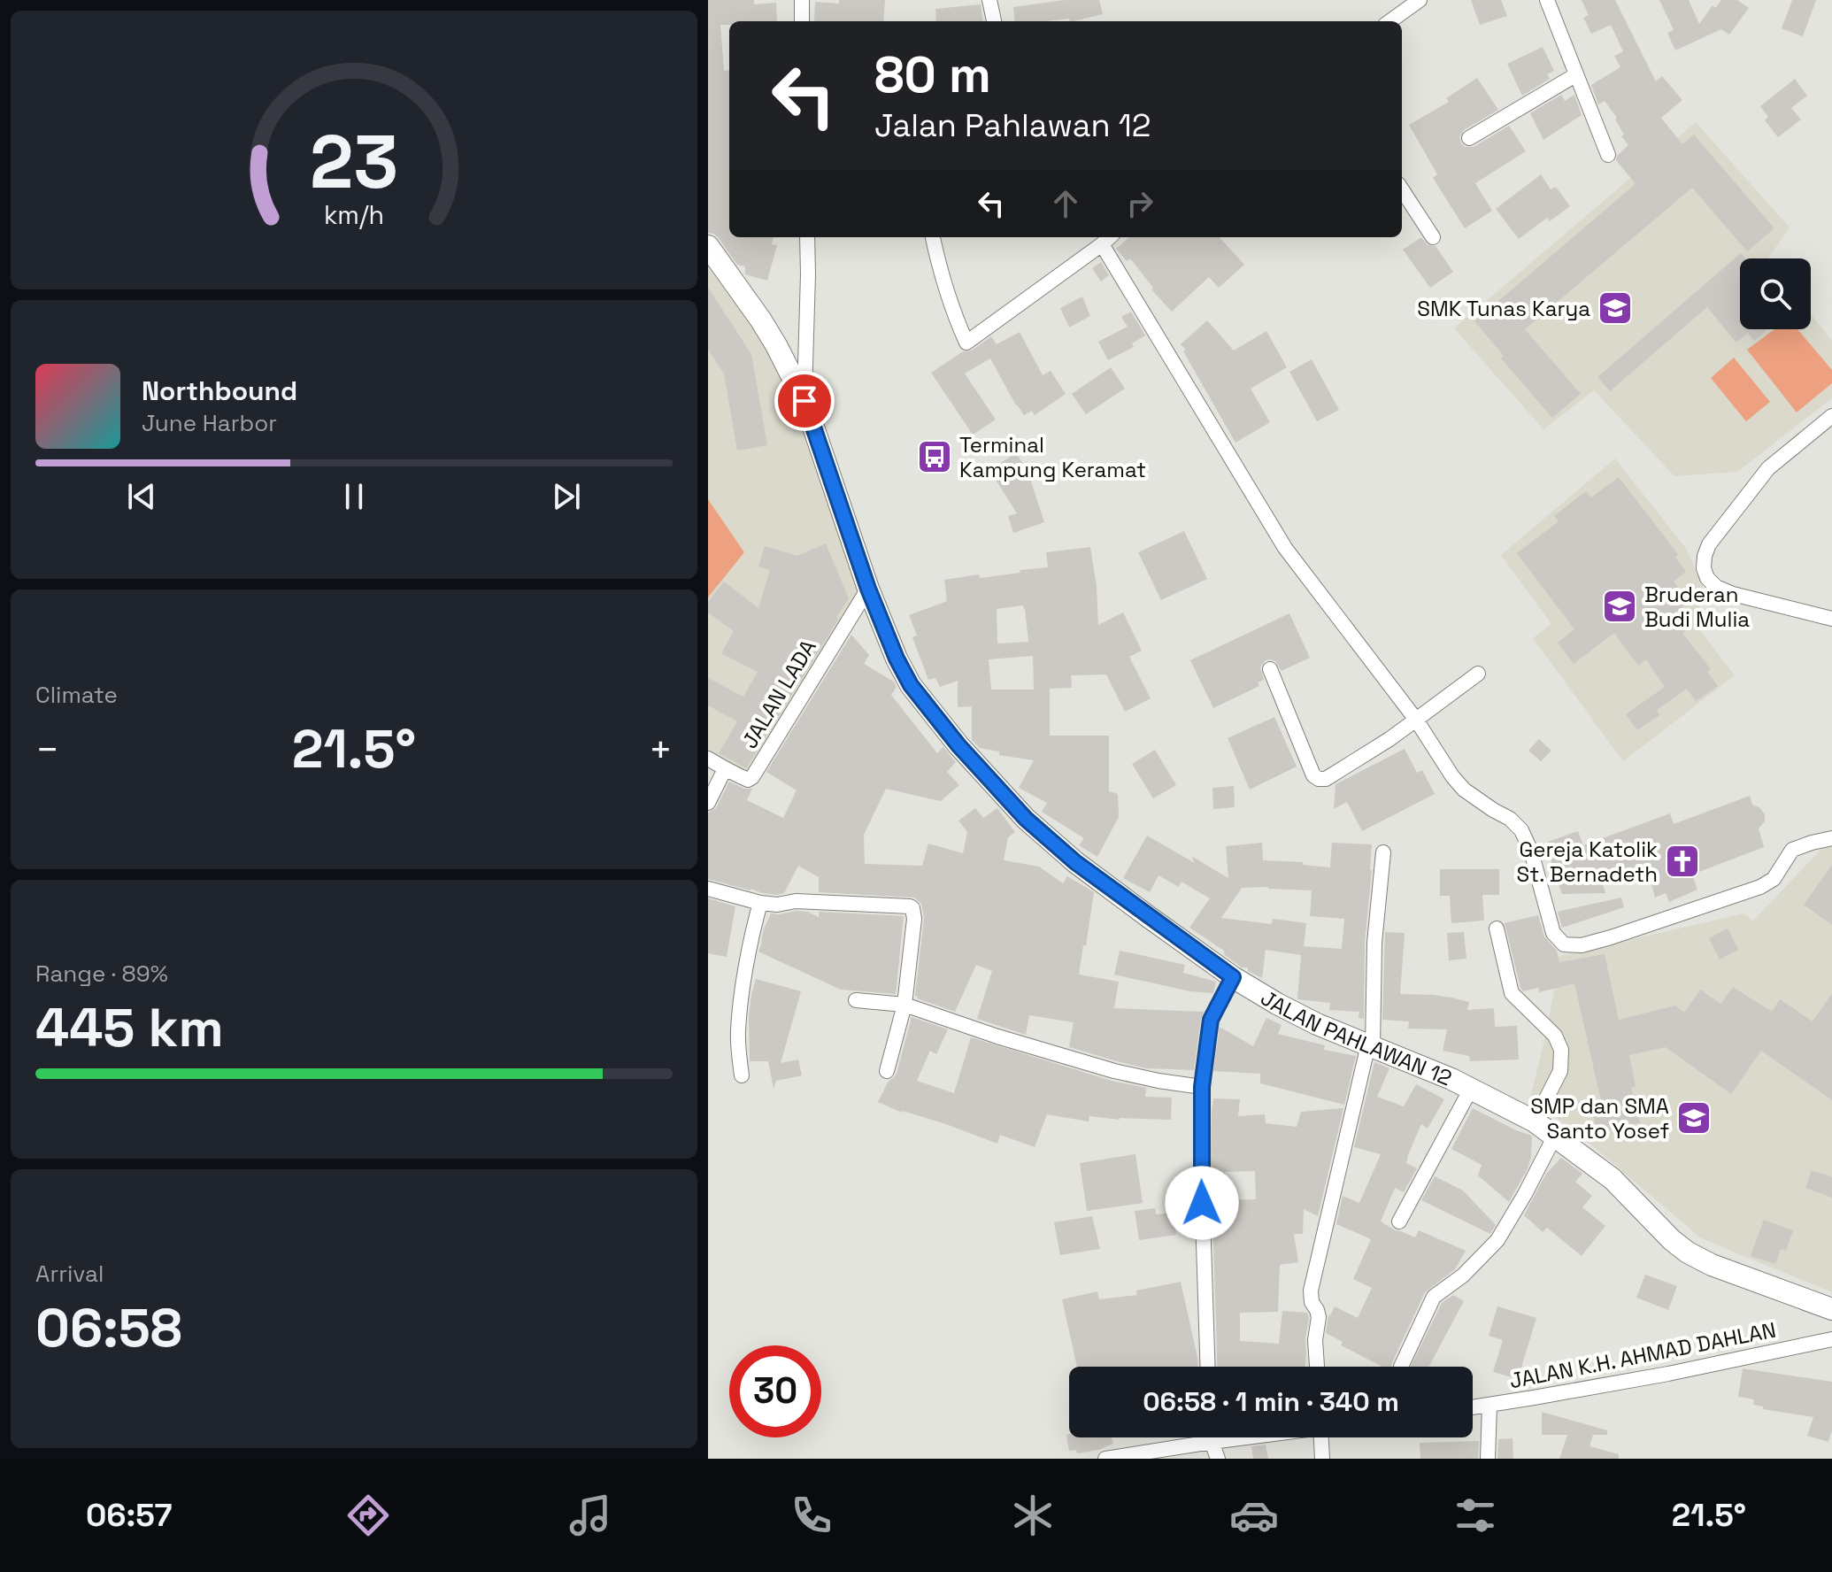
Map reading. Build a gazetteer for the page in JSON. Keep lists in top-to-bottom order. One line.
{"streets":{"main road":["JALAN PAHLAWAN 12"],"street":["JALAN LADA","JALAN K.H. AHMAD DAHLAN"]},"crossings":[["JALAN LADA","JALAN PAHLAWAN 12"]],"places":{"school or university":["SMK Tunas Karya","Bruderan Budi Mulia","SMP dan SMA Santo Yosef"],"bus stop":["Terminal Kampung Keramat"],"church":["Gereja Katolik St. Bernadeth"]},"page":{"turn":["80 m","Jalan Pahlawan 12"],"song":["Northbound","June Harbor"],"tile":["Climate",["Range · 89%","445 km"],["Arrival","06:58"]],"heat":["−","21.5°","+"],"limit":"30","trip":"06:58 · 1 min · 340 m","tabs":["06:57","21.5°"],"gauge":["23","km/h"]}}
